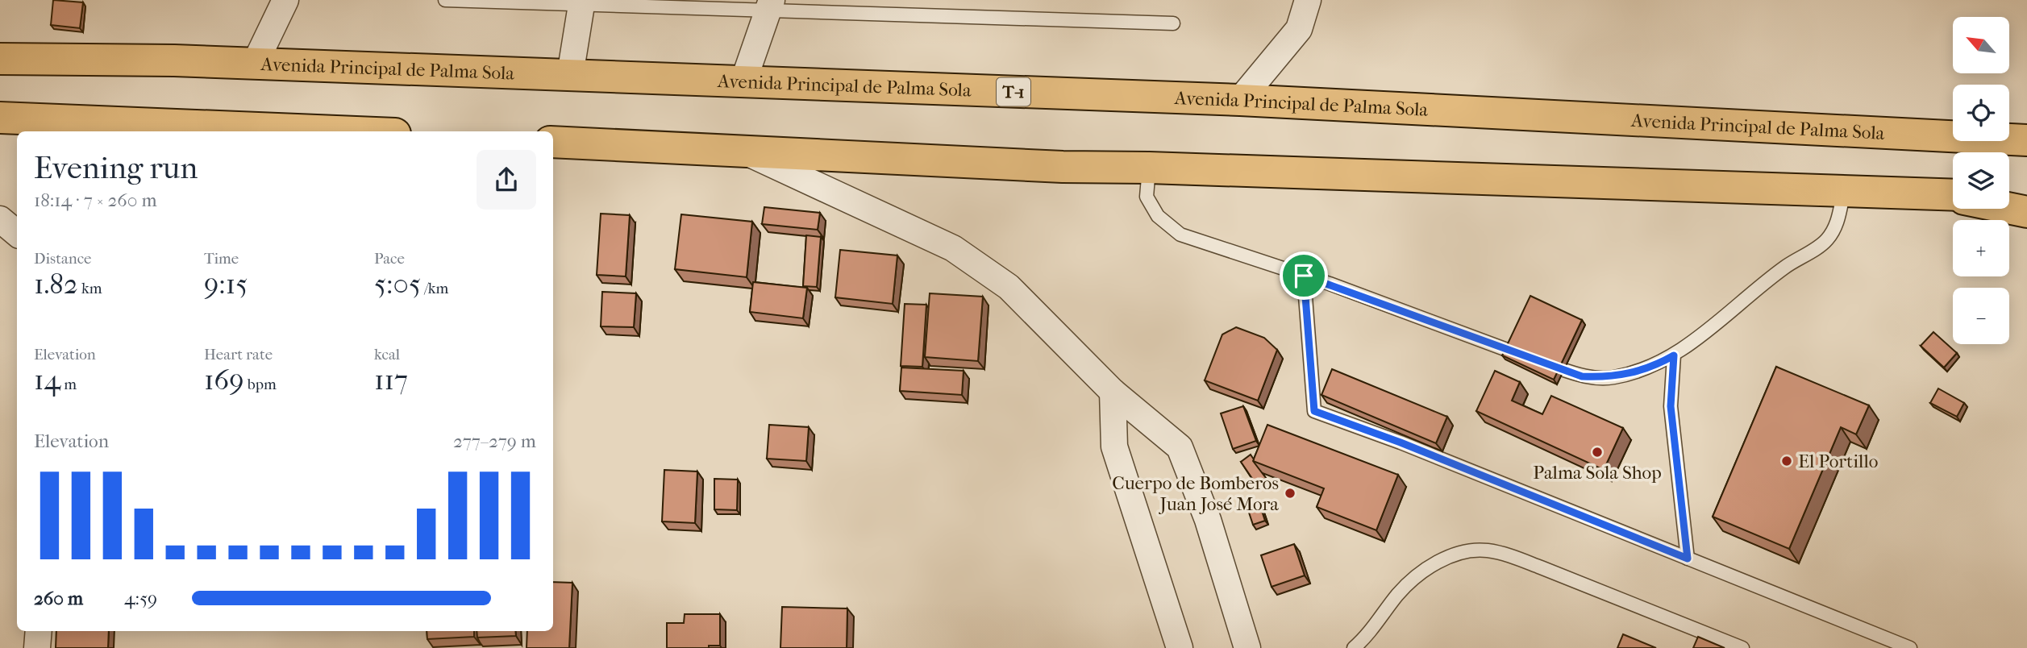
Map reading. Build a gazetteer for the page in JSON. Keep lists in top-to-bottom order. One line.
{"streets":{"highway":["Avenida Principal de Palma Sola","T-1"]},"places":["Palma Sola Shop","El Portillo","Cuerpo de Bomberos Juan José Mora"],"north":"top left","page":{"map_buttons":["+","−"],"heading":["Evening run","18:14 · 7 × 260 m"],"stats":[["Distance","1.82 km"],["Time","9:15"],["Pace","5:05 /km"],["Elevation","14 m"],["Heart rate","169 bpm"],["kcal","117"]],"chart":["Elevation","277–279 m"],"list":[{"name":"260 m","note":"4:59"}]}}
